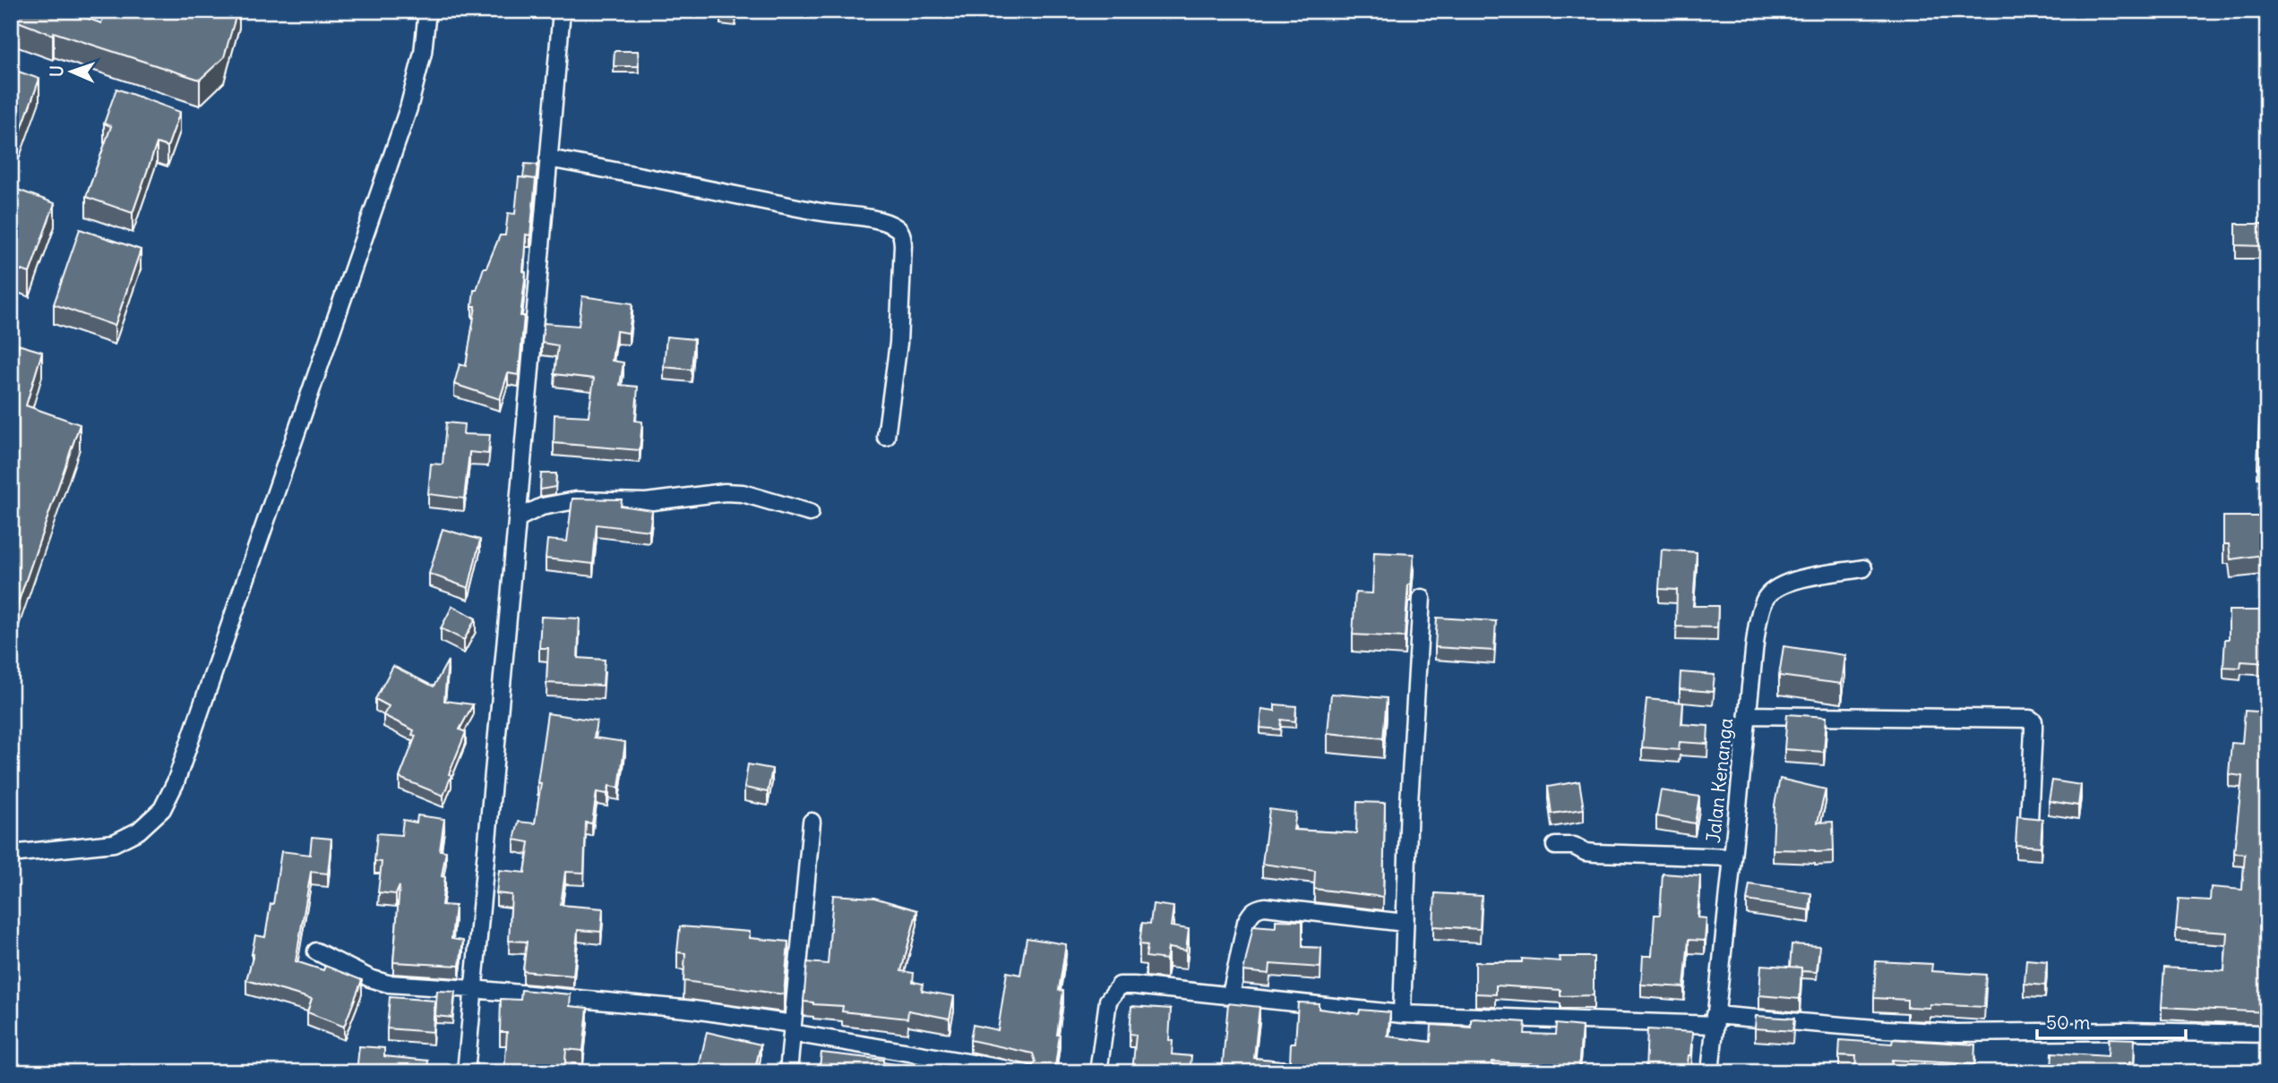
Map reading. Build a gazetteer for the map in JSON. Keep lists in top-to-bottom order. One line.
{"streets":{"street":["Jalan Kenanga"]},"scale_bar":"50 m","north":"left"}
